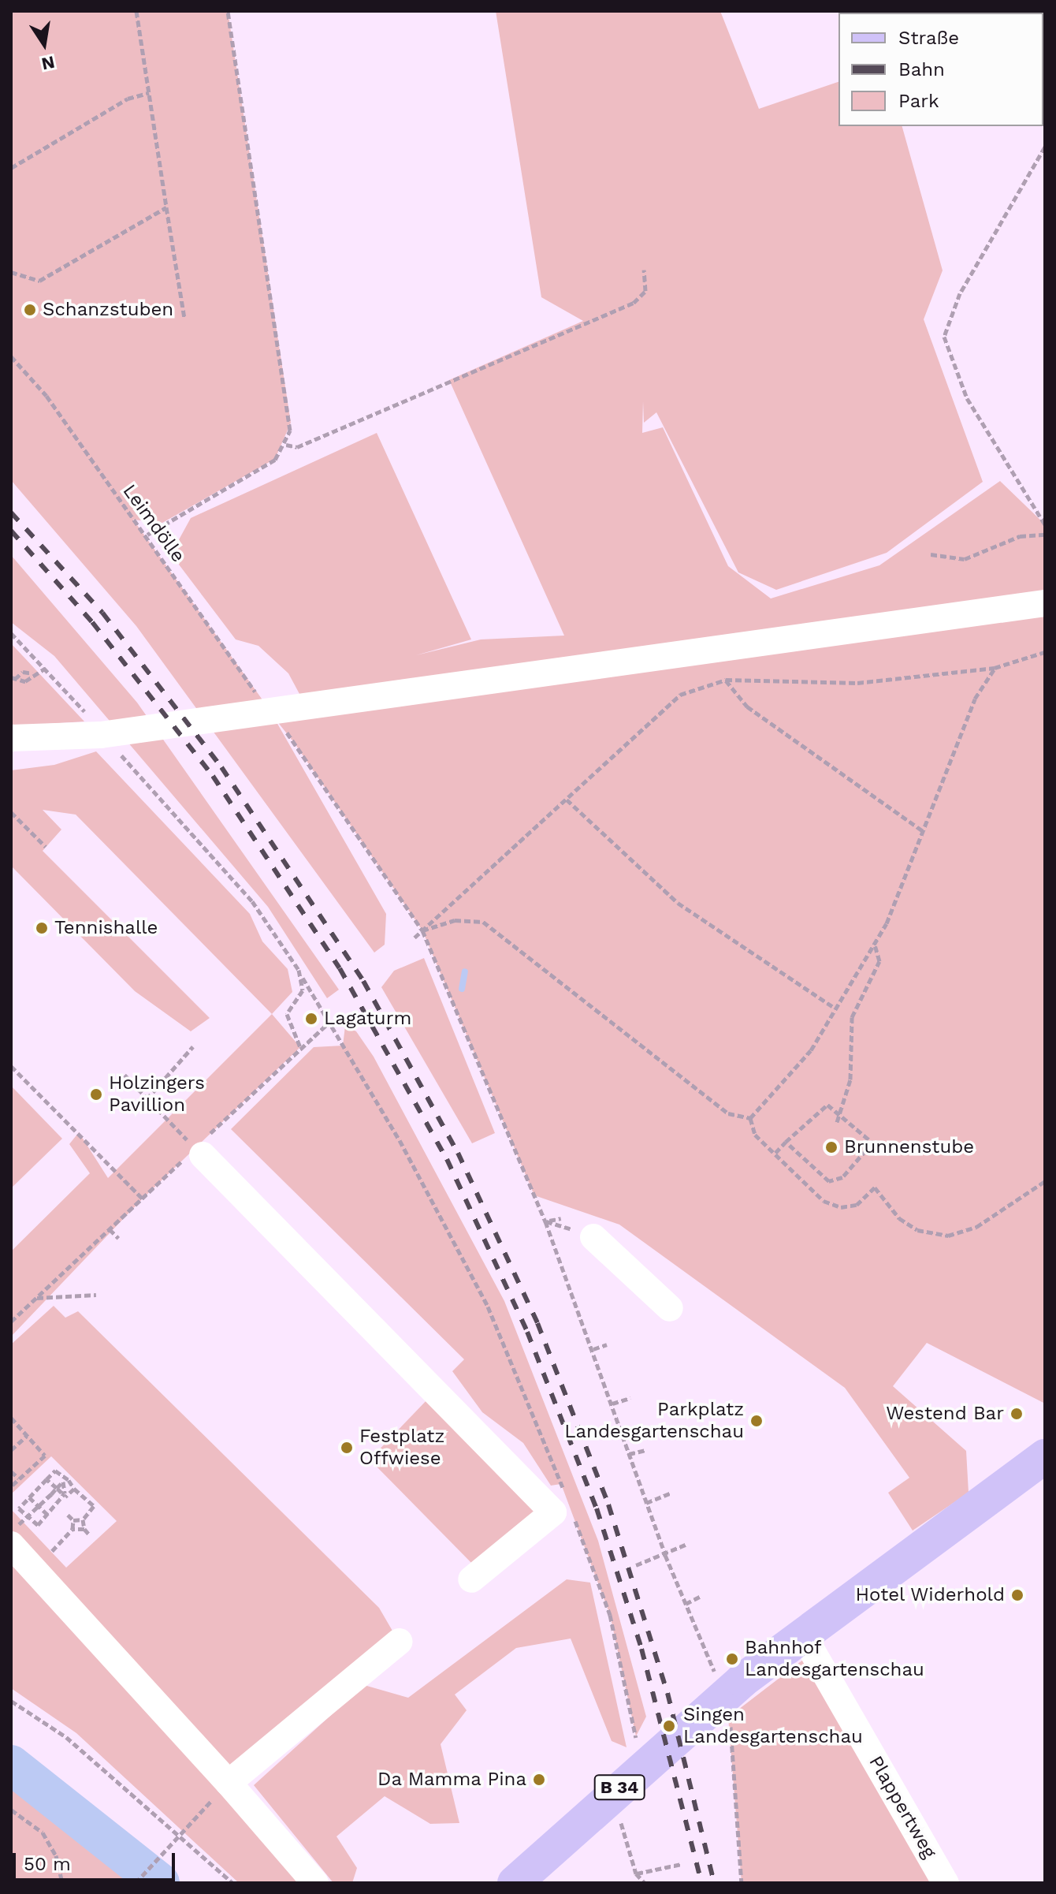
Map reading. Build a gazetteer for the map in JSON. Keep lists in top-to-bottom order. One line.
{"streets":{"main road":["B 34"],"street":["Plappertweg"],"path":["Leimdölle"]},"crossings":[["Leimdölle","B 34"],["B 34","Plappertweg"]],"places":["Schanzstuben","Tennishalle","Lagaturm","Holzingers Pavillion","Brunnenstube","Westend Bar","Parkplatz Landesgartenschau","Festplatz Offwiese","Hotel Widerhold","Bahnhof Landesgartenschau","Singen Landesgartenschau","Da Mamma Pina"],"legend":["Straße","Bahn","Park"],"scale_bar":"50 m","north":"bottom"}
